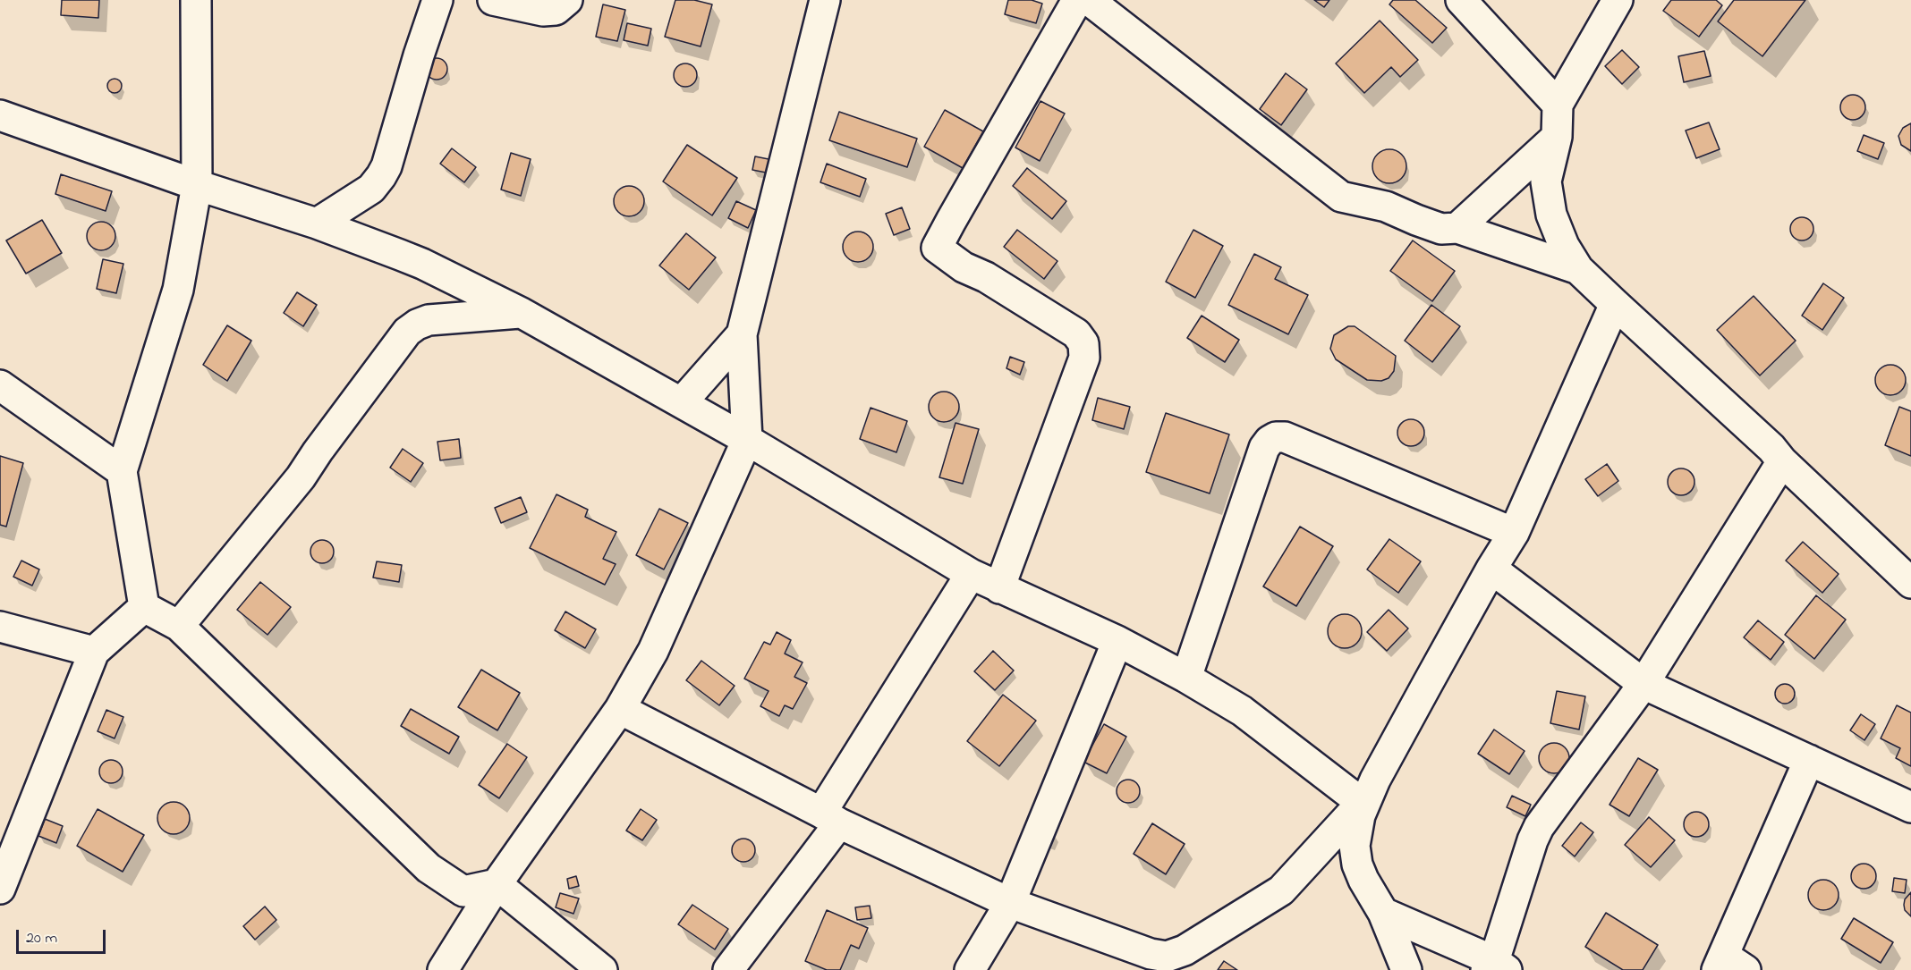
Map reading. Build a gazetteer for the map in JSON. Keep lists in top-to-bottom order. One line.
{"scale_bar":"20 m"}
